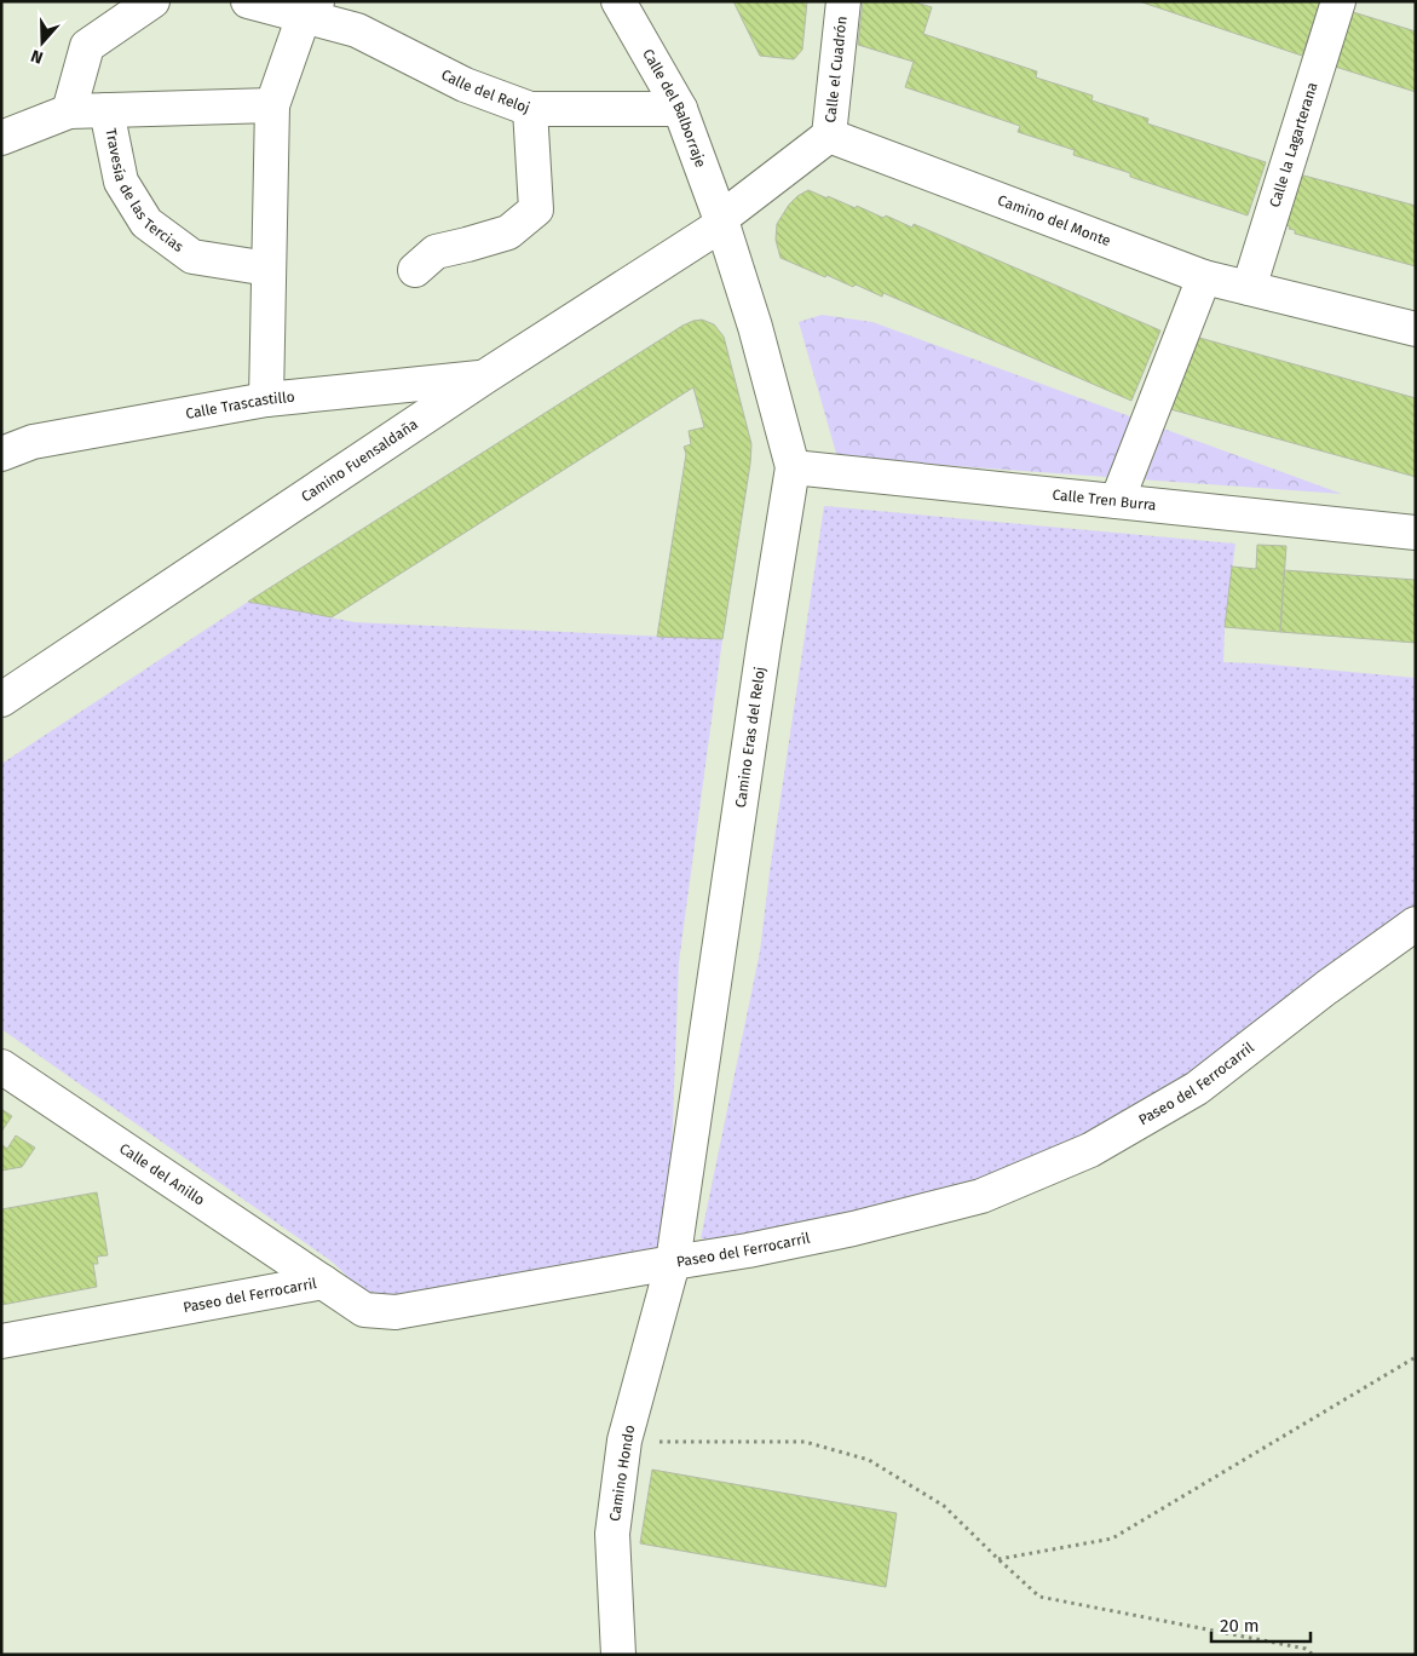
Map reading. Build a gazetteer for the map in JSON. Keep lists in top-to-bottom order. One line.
{"streets":{"street":["Calle el Cuadrón","Calle del Reloj","Calle del Balborraje","Calle la Lagarterana","Travesía de las Tercias","Camino del Monte","Calle Trascastillo","Camino Fuensaldaña","Calle Tren Burra","Camino Eras del Reloj","Paseo del Ferrocarril","Calle del Anillo","Camino Hondo"]},"crossings":[["Calle el Cuadrón","Camino del Monte"],["Calle del Reloj","Calle del Balborraje"],["Calle del Balborraje","Camino Fuensaldaña"],["Calle del Balborraje","Camino Eras del Reloj"],["Calle la Lagarterana","Camino del Monte"],["Calle Trascastillo","Camino Fuensaldaña"],["Camino Fuensaldaña","Camino Eras del Reloj"],["Calle Tren Burra","Camino Eras del Reloj"],["Camino Eras del Reloj","Paseo del Ferrocarril"],["Camino Eras del Reloj","Camino Hondo"],["Paseo del Ferrocarril","Calle del Anillo"],["Paseo del Ferrocarril","Camino Hondo"]],"scale_bar":"20 m","north":"bottom"}
